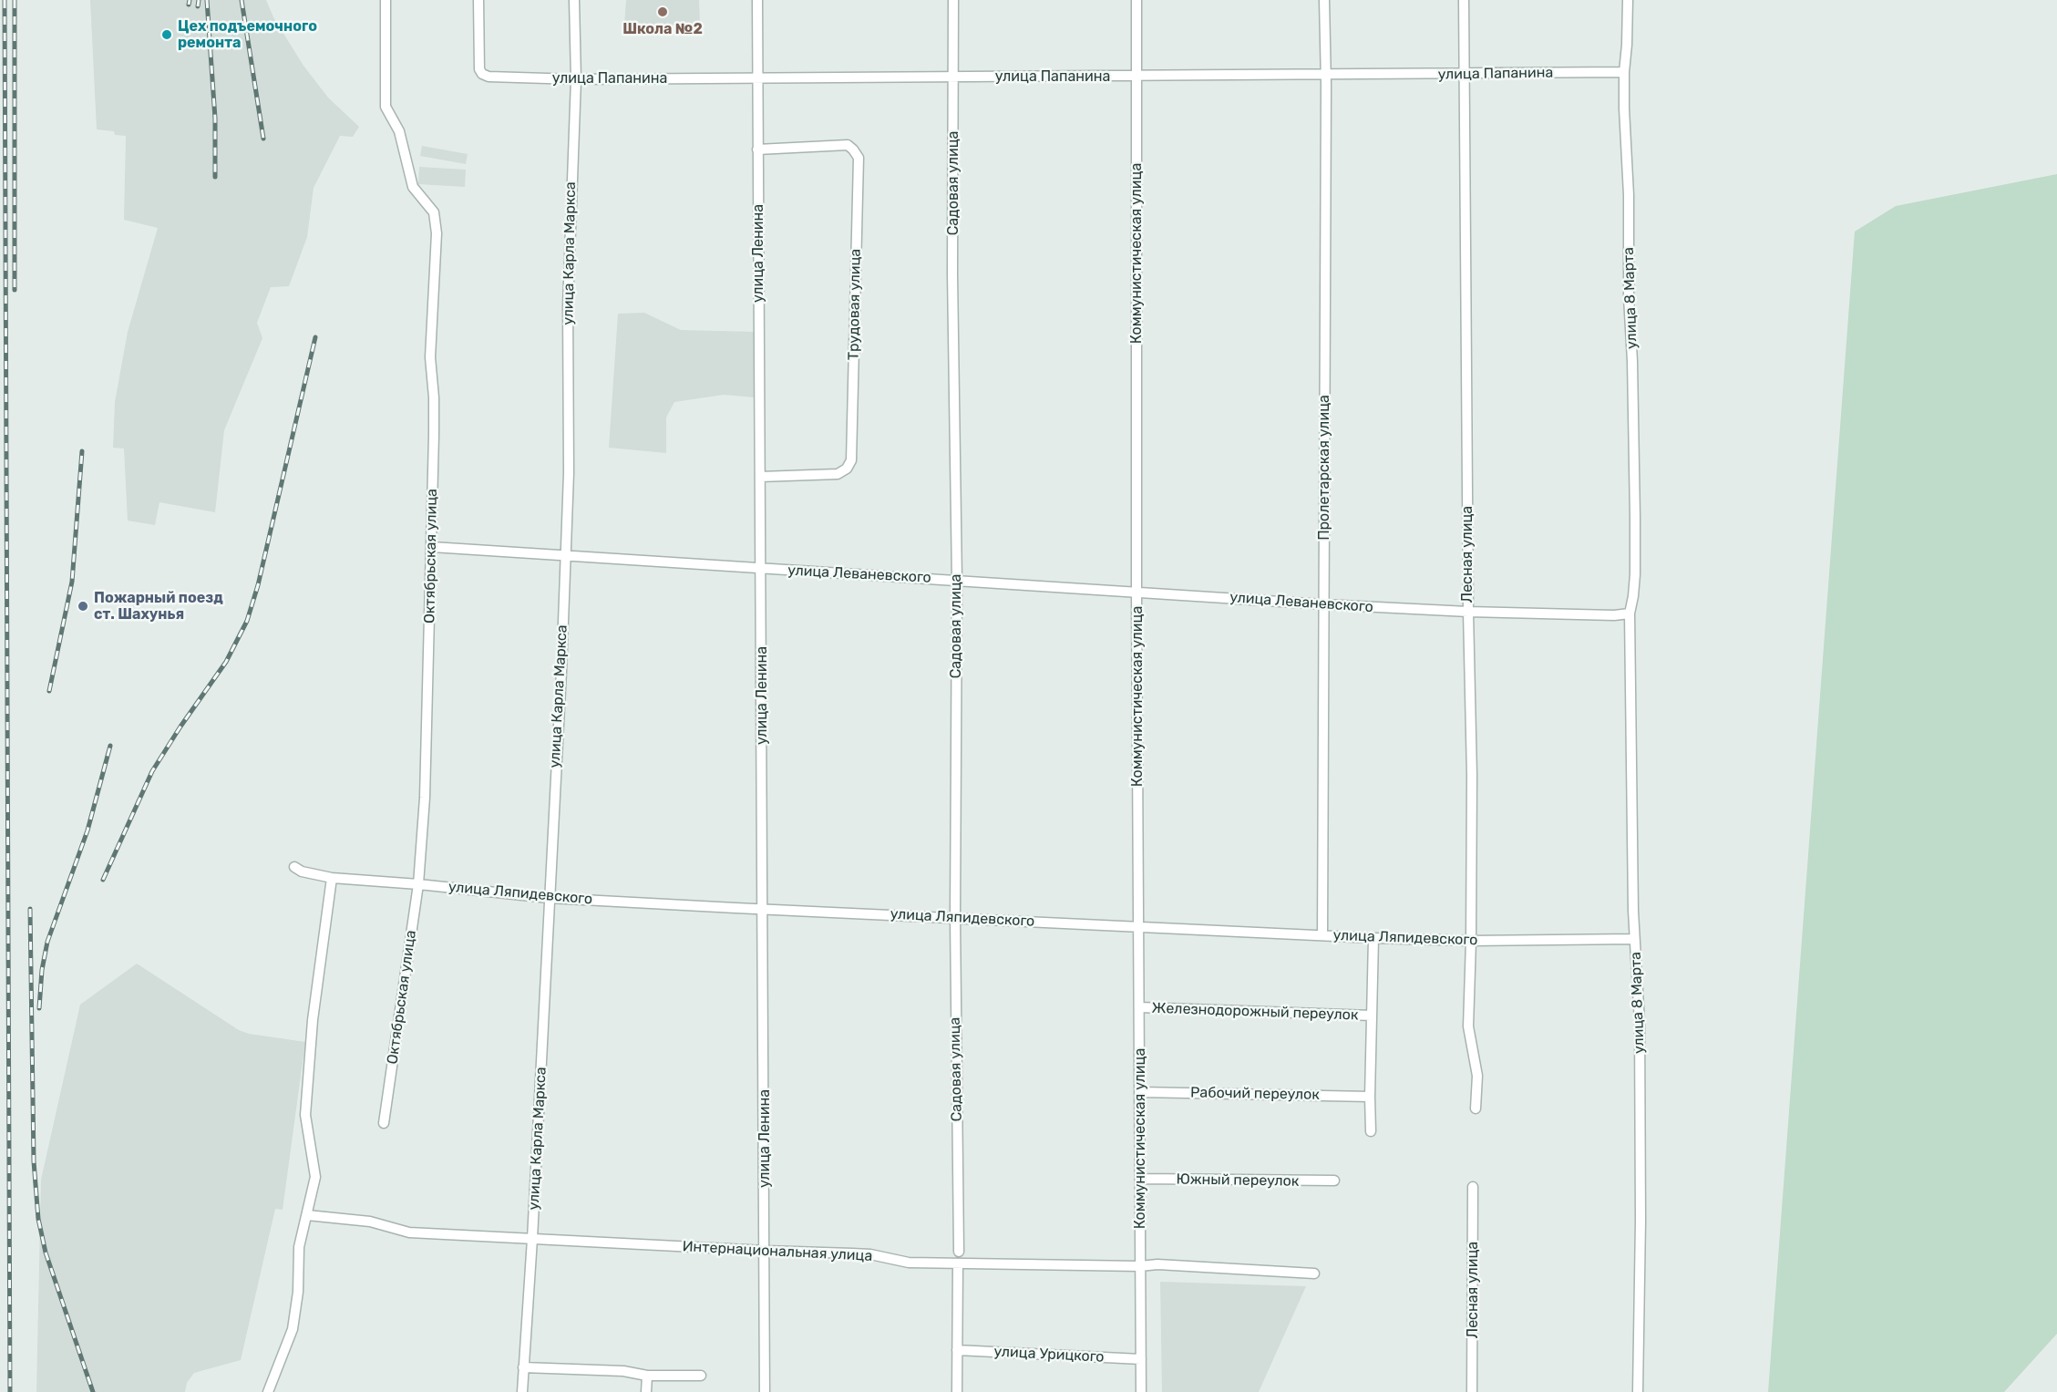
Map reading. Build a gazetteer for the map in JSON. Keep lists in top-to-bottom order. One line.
{"streets":{"street":["улица Папанина","Садовая улица","улица Карла Маркса","улица Ленина","Коммунистическая улица","улица 8 Марта","Трудовая улица","Пролетарская улица","Лесная улица","Октябрьская улица","улица Леваневского","улица Ляпидевского","Железнодорожный переулок","Рабочий переулок","Южный переулок","Интернациональная улица","улица Урицкого"]},"crossings":[["улица Папанина","Садовая улица"],["улица Папанина","улица Карла Маркса"],["улица Папанина","улица Ленина"],["улица Папанина","Коммунистическая улица"],["улица Папанина","улица 8 Марта"],["улица Папанина","Пролетарская улица"],["улица Папанина","Лесная улица"],["Садовая улица","улица Леваневского"],["Садовая улица","улица Ляпидевского"],["улица Карла Маркса","улица Леваневского"],["улица Карла Маркса","улица Ляпидевского"],["улица Карла Маркса","Интернациональная улица"],["улица Ленина","Трудовая улица"],["улица Ленина","улица Леваневского"],["улица Ленина","улица Ляпидевского"],["улица Ленина","Интернациональная улица"],["Коммунистическая улица","улица Леваневского"],["Коммунистическая улица","улица Ляпидевского"],["Коммунистическая улица","Железнодорожный переулок"],["Коммунистическая улица","Рабочий переулок"],["Коммунистическая улица","Южный переулок"],["Коммунистическая улица","Интернациональная улица"],["Коммунистическая улица","улица Урицкого"],["улица 8 Марта","улица Леваневского"],["улица 8 Марта","улица Ляпидевского"],["Пролетарская улица","улица Леваневского"],["Пролетарская улица","улица Ляпидевского"],["Лесная улица","улица Леваневского"],["Лесная улица","улица Ляпидевского"],["Октябрьская улица","улица Леваневского"],["Октябрьская улица","улица Ляпидевского"]],"places":["Школа №2","Цех подъемочного ремонта","Пожарный поезд ст. Шахунья"]}
